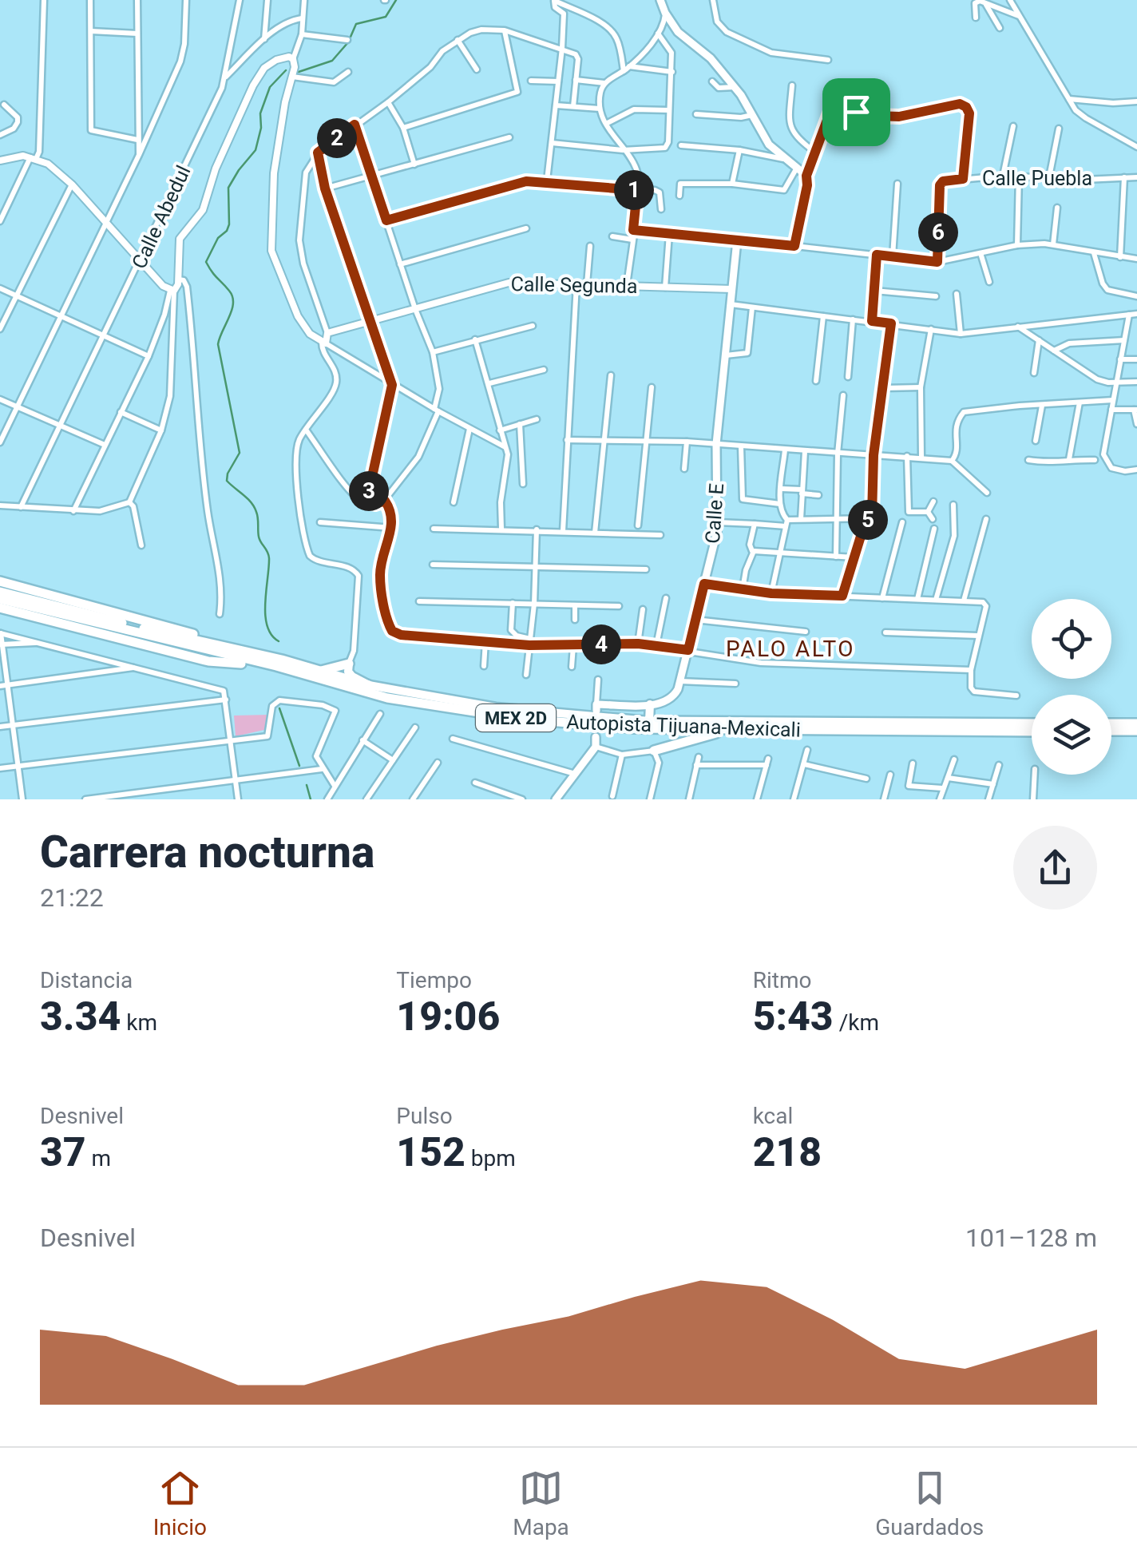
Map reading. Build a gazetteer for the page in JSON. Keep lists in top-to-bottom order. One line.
{"streets":{"highway":["MEX 2D","Autopista Tijuana-Mexicali"],"main road":["Calle E"],"street":["Calle Puebla","Calle Abedul","Calle Segunda"]},"crossings":[["Calle Segunda","Calle E"]],"districts":["PALO ALTO"],"page":{"pins":["2","1","6","3","5","4"],"heading":["Carrera nocturna","21:22"],"stats":[["Distancia","3.34 km"],["Tiempo","19:06"],["Ritmo","5:43 /km"],["Desnivel","37 m"],["Pulso","152 bpm"],["kcal","218"]],"chart":["Desnivel","101–128 m"],"tabs":["Inicio","Mapa","Guardados"]}}
